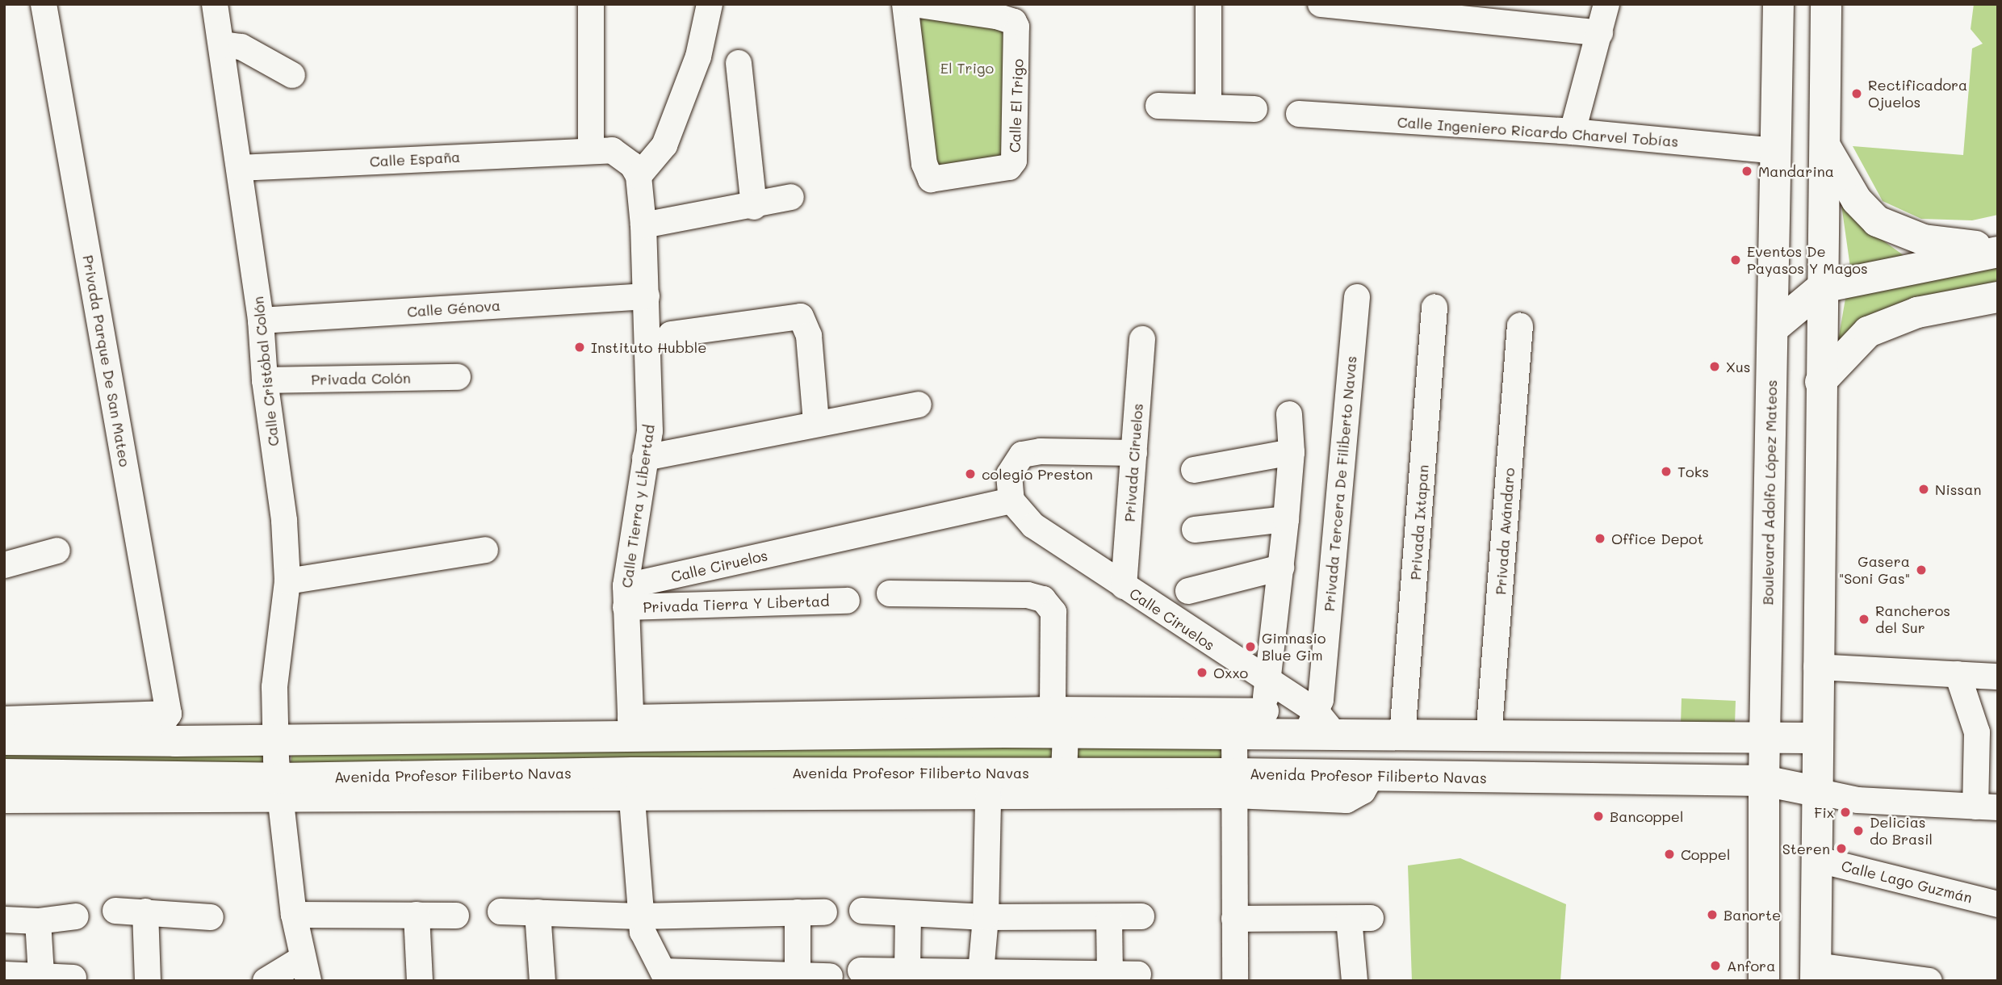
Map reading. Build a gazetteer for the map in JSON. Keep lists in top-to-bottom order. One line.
{"streets":{"main road":["Boulevard Adolfo López Mateos","Avenida Profesor Filiberto Navas"],"street":["Calle El Trigo","Calle Ingeniero Ricardo Charvel Tobías","Calle España","Calle Génova","Privada Parque De San Mateo","Calle Cristóbal Colón","Privada Colón","Privada Ciruelos","Privada Tercera De Filiberto Navas","Calle Tierra y Libertad","Privada Ixtapan","Privada Avándaro","Calle Ciruelos","Privada Tierra Y Libertad","Calle Lago Guzmán"]},"crossings":[["Calle Ingeniero Ricardo Charvel Tobías","Boulevard Adolfo López Mateos"],["Calle España","Calle Cristóbal Colón"],["Calle Génova","Calle Cristóbal Colón"],["Calle Génova","Calle Tierra y Libertad"],["Calle Cristóbal Colón","Privada Colón"],["Calle Cristóbal Colón","Avenida Profesor Filiberto Navas"],["Privada Ciruelos","Calle Ciruelos"],["Privada Tercera De Filiberto Navas","Calle Ciruelos"],["Boulevard Adolfo López Mateos","Avenida Profesor Filiberto Navas"],["Calle Tierra y Libertad","Calle Ciruelos"],["Calle Tierra y Libertad","Privada Tierra Y Libertad"],["Calle Ciruelos","Privada Tierra Y Libertad"]],"parks":["El Trigo"],"places":["Rectificadora Ojuelos","Mandarina","Eventos De Payasos Y Magos","Instituto Hubble","Xus","Toks","colegio Preston","Nissan","Office Depot","Gasera \"Soni Gas\"","Rancheros del Sur","Gimnasio Blue Gim","Oxxo","Fix","Bancoppel","Delicias do Brasil","Steren","Coppel","Banorte","Anfora"]}
